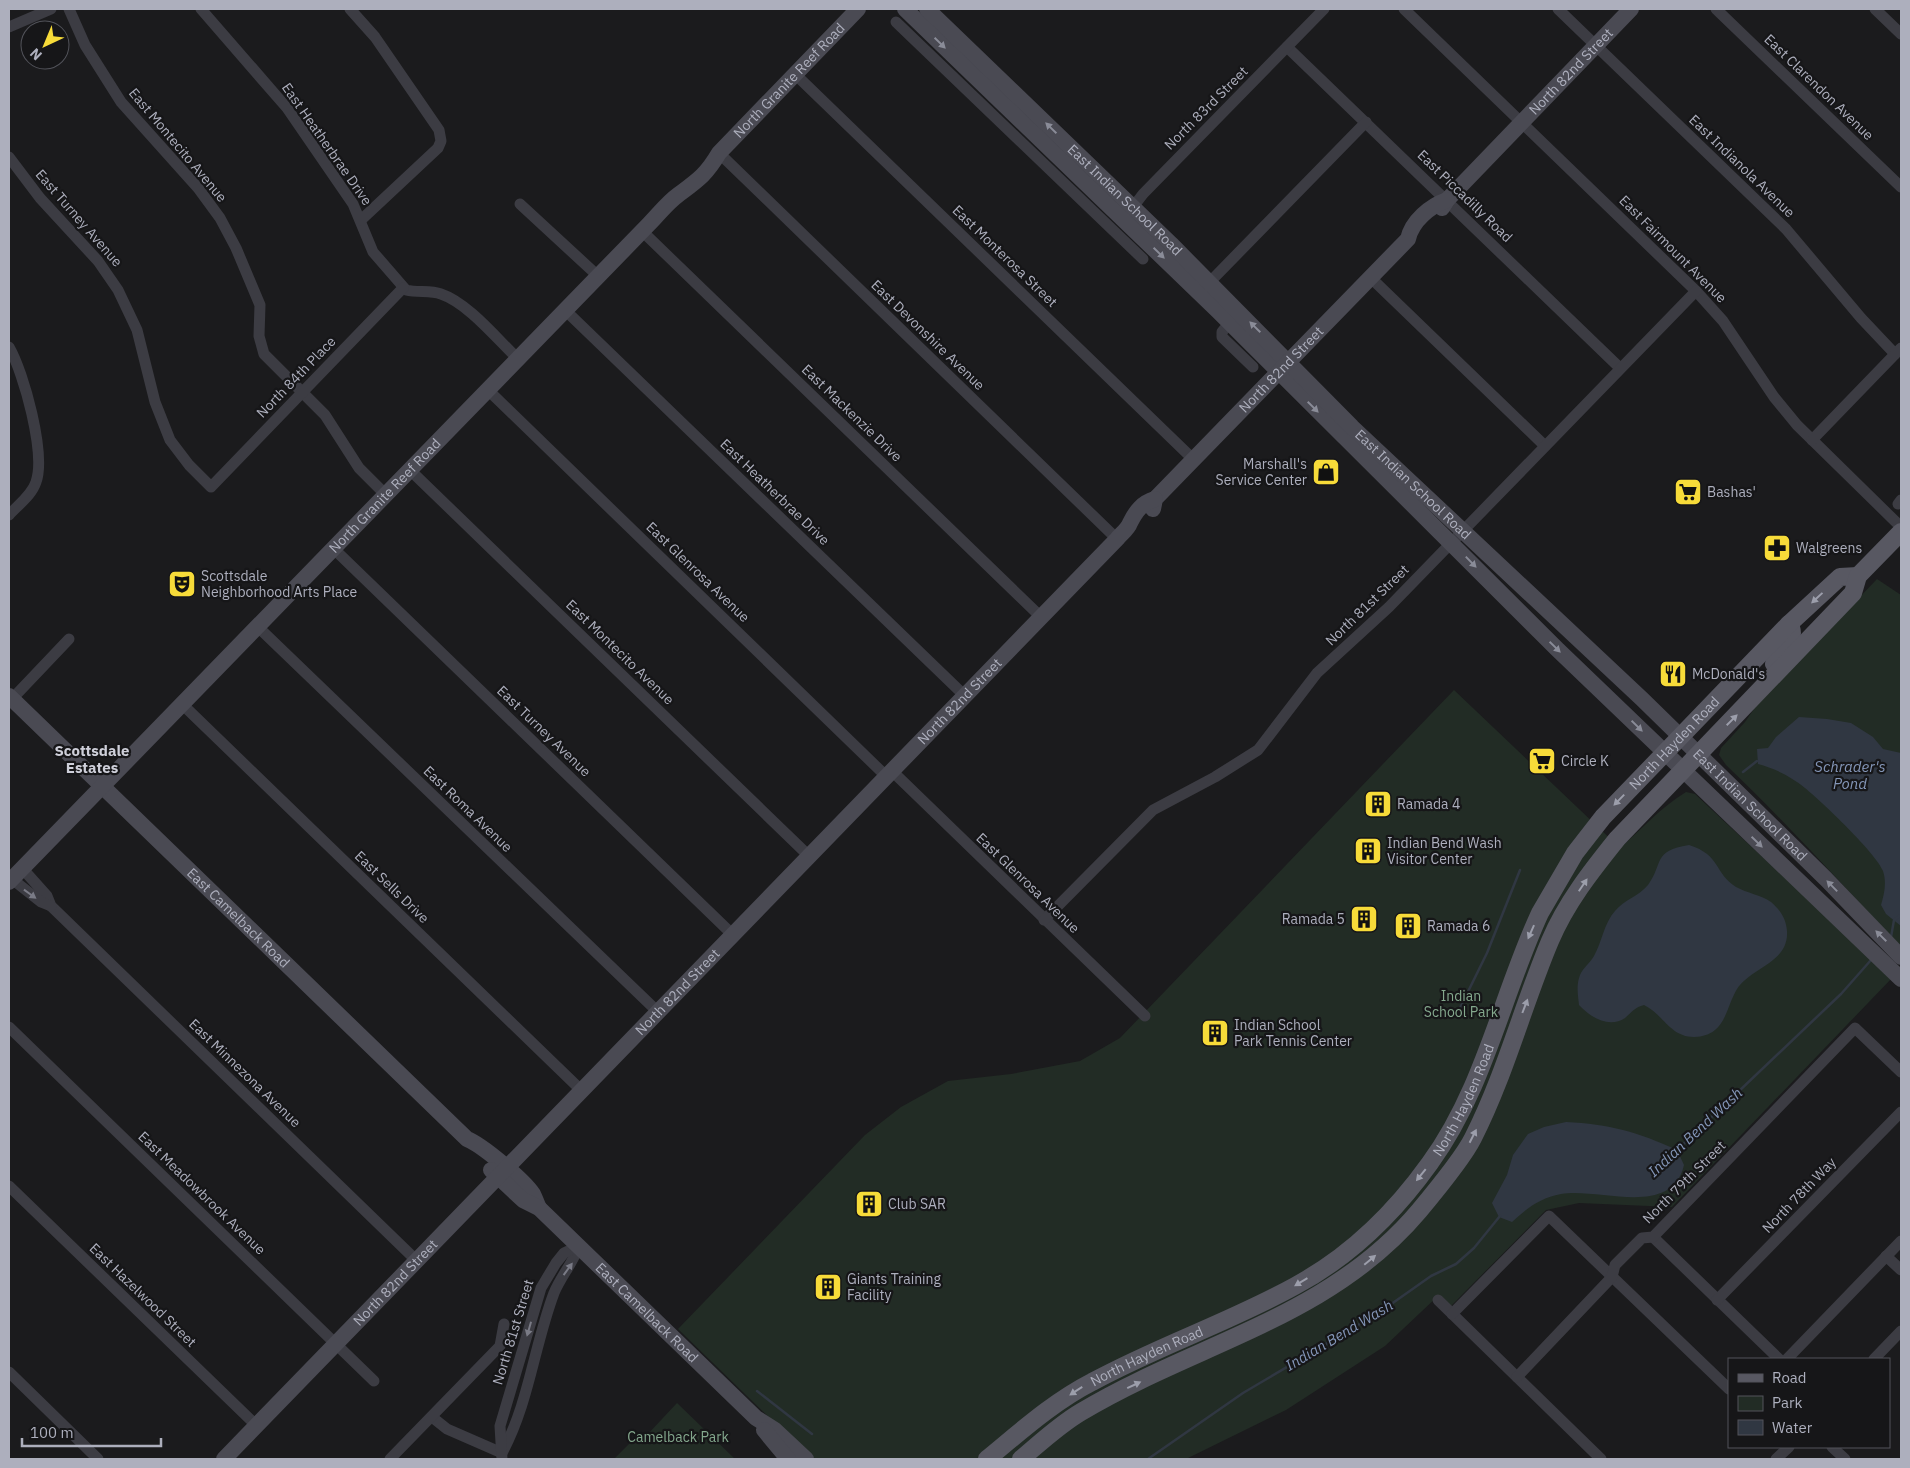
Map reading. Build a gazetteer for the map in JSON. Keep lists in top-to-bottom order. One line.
{"streets":{"main road":["North Hayden Road"],"street":["North 82nd Street","North Granite Reef Road","East Clarendon Avenue","North 83rd Street","East Heatherbrae Drive","East Montecito Avenue","East Indianola Avenue","East Piccadilly Road","East Indian School Road","East Turney Avenue","East Fairmount Avenue","East Monterosa Street","East Devonshire Avenue","North 84th Place","East Mackenzie Drive","East Glenrosa Avenue","North 81st Street","East Roma Avenue","East Sells Drive","East Camelback Road","East Minnezona Avenue","North 79th Street","East Meadowbrook Avenue","North 78th Way","East Hazelwood Street"]},"crossings":[["North 82nd Street","East Heatherbrae Drive"],["North 82nd Street","East Montecito Avenue"],["North 82nd Street","East Indianola Avenue"],["North 82nd Street","East Piccadilly Road"],["North 82nd Street","East Indian School Road"],["North 82nd Street","East Turney Avenue"],["North 82nd Street","East Fairmount Avenue"],["North 82nd Street","East Monterosa Street"],["North 82nd Street","East Devonshire Avenue"],["North 82nd Street","East Mackenzie Drive"],["North 82nd Street","East Glenrosa Avenue"],["North 82nd Street","East Roma Avenue"],["North 82nd Street","East Sells Drive"],["North 82nd Street","East Camelback Road"],["North 82nd Street","East Minnezona Avenue"],["North 82nd Street","East Meadowbrook Avenue"],["North 82nd Street","East Hazelwood Street"],["North Granite Reef Road","East Heatherbrae Drive"],["North Granite Reef Road","East Montecito Avenue"],["North Granite Reef Road","East Turney Avenue"],["North Granite Reef Road","East Monterosa Street"],["North Granite Reef Road","East Devonshire Avenue"],["North Granite Reef Road","East Mackenzie Drive"],["North Granite Reef Road","East Glenrosa Avenue"],["North Granite Reef Road","East Roma Avenue"],["North Granite Reef Road","East Sells Drive"],["North Granite Reef Road","East Camelback Road"],["North Granite Reef Road","East Minnezona Avenue"],["North 83rd Street","East Piccadilly Road"],["North 83rd Street","East Indian School Road"],["East Heatherbrae Drive","North 84th Place"],["East Montecito Avenue","North 84th Place"],["East Piccadilly Road","North 81st Street"],["East Indian School Road","North 81st Street"],["East Indian School Road","North Hayden Road"],["East Turney Avenue","North 84th Place"],["East Fairmount Avenue","North 81st Street"],["East Glenrosa Avenue","North 81st Street"],["North 81st Street","East Camelback Road"]],"districts":["Scottsdale Estates"],"water":["Schrader's Pond","Indian Bend Wash"],"parks":["Indian School Park","Camelback Park"],"places":{"shop":["Marshall's Service Center"],"supermarket":["Bashas'","Circle K"],"pharmacy":["Walgreens"],"theatre":["Scottsdale Neighborhood Arts Place"],"restaurant":["McDonald's"],"building":["Ramada 4","Indian Bend Wash Visitor Center","Ramada 5","Ramada 6","Indian School Park Tennis Center","Club SAR","Giants Training Facility"]},"legend":["Road","Park","Water"],"scale_bar":"100 m","north":"bottom left"}
